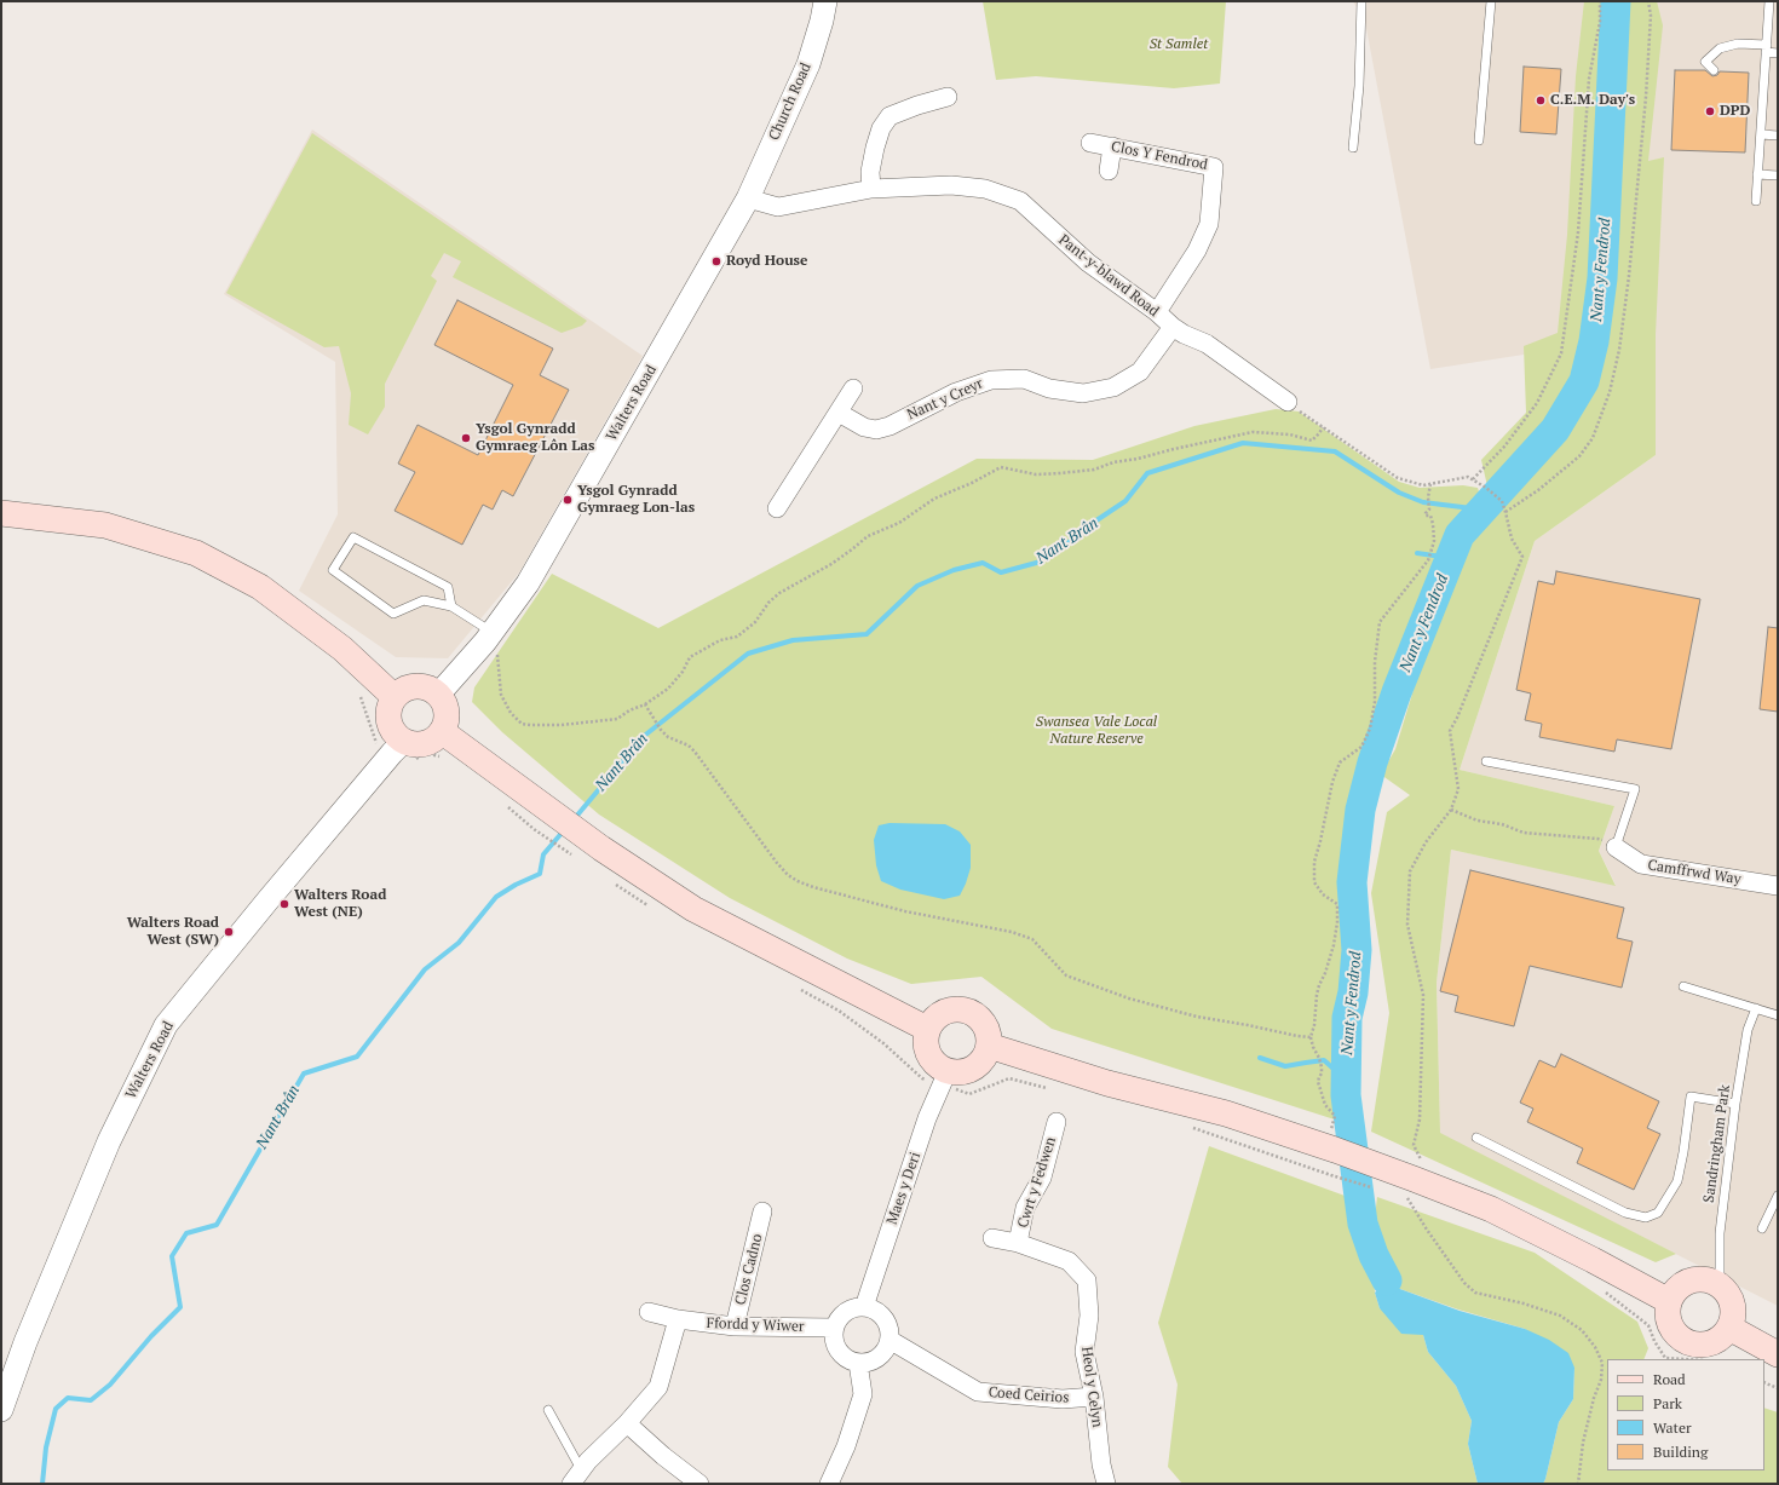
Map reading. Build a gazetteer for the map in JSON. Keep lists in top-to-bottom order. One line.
{"streets":{"street":["Church Road","Clos Y Fendrod","Pant-y-blawd Road","Nant y Creyr","Walters Road","Camffrwd Way","Cwrt y Fedwen","Maes y Deri","Clos Cadno","Ffordd y Wiwer","Heol y Celyn","Coed Ceirios"],"lane":["Sandringham Park"]},"crossings":[["Church Road","Pant-y-blawd Road"],["Church Road","Walters Road"],["Clos Y Fendrod","Pant-y-blawd Road"],["Pant-y-blawd Road","Nant y Creyr"],["Pant-y-blawd Road","Walters Road"],["Cwrt y Fedwen","Heol y Celyn"],["Maes y Deri","Ffordd y Wiwer"],["Maes y Deri","Coed Ceirios"],["Clos Cadno","Ffordd y Wiwer"],["Ffordd y Wiwer","Coed Ceirios"],["Heol y Celyn","Coed Ceirios"]],"water":["Nant y Fendrod","Nant Brân"],"parks":["St Samlet","Swansea Vale Local Nature Reserve"],"places":["C.E.M. Day's","DPD","Royd House","Ysgol Gynradd Gymraeg Lôn Las","Ysgol Gynradd Gymraeg Lon-las","Walters Road West (NE)","Walters Road West (SW)"],"legend":["Road","Park","Water","Building"]}
